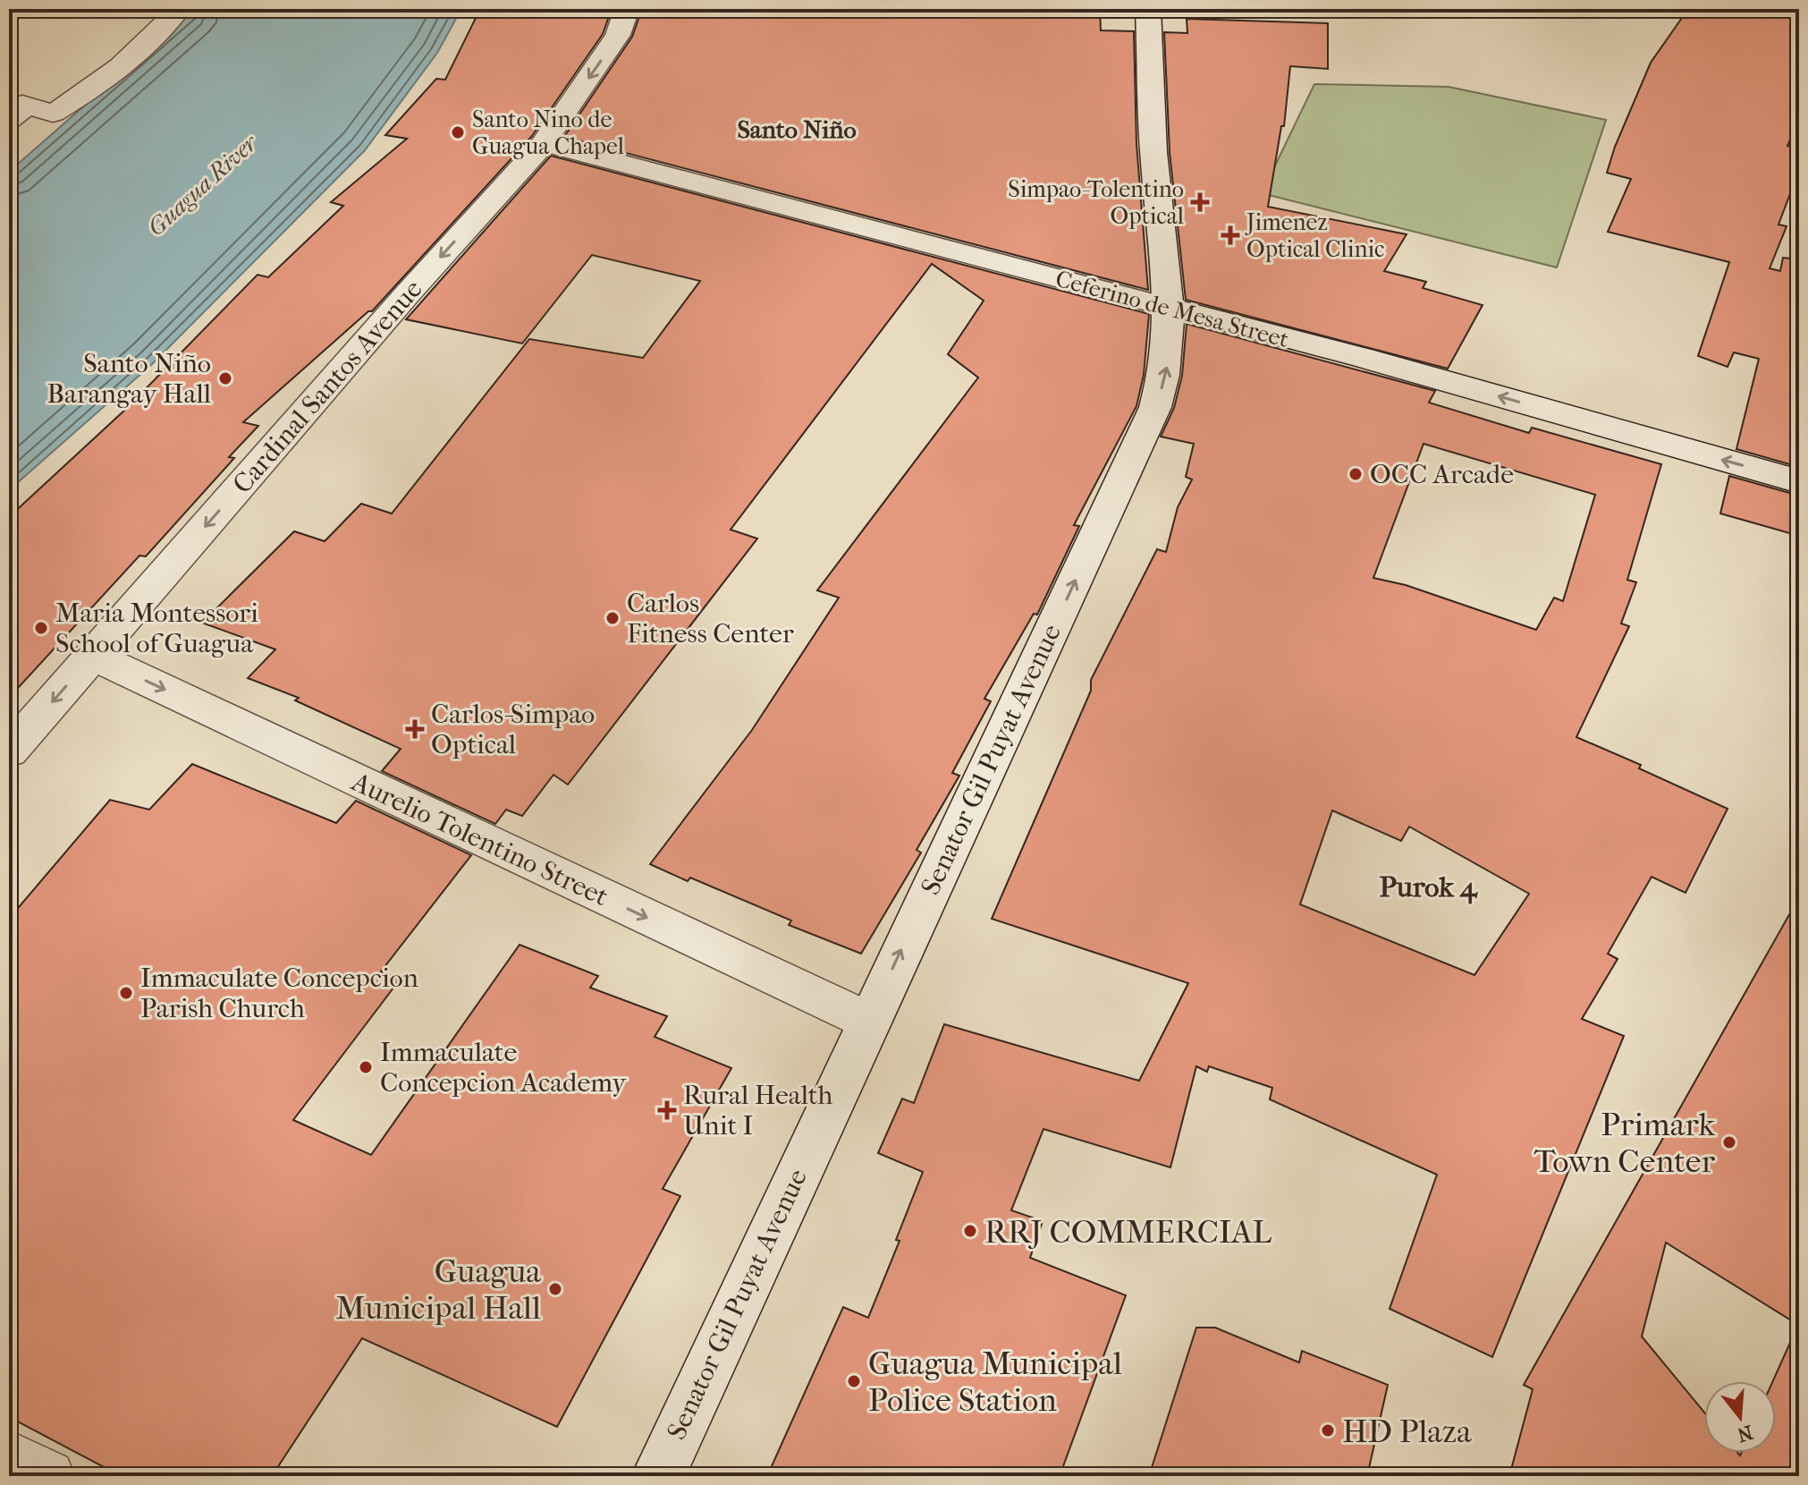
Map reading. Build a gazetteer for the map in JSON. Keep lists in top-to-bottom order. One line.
{"streets":{"street":["Ceferino de Mesa Street","Cardinal Santos Avenue","Senator Gil Puyat Avenue","Aurelio Tolentino Street"]},"crossings":[["Ceferino de Mesa Street","Cardinal Santos Avenue"],["Ceferino de Mesa Street","Senator Gil Puyat Avenue"],["Cardinal Santos Avenue","Aurelio Tolentino Street"],["Senator Gil Puyat Avenue","Aurelio Tolentino Street"]],"one_way":["Ceferino de Mesa Street","Cardinal Santos Avenue","Senator Gil Puyat Avenue","Aurelio Tolentino Street"],"districts":["Santo Niño","Purok 4"],"water":["Guagua River"],"places":{"other":["Santo Nino de Guagua Chapel","Santo Niño Barangay Hall","OCC Arcade","Carlos Fitness Center","Maria Montessori School of Guagua","Immaculate Concepcion Parish Church","Immaculate Concepcion Academy","Primark Town Center","RRJ COMMERCIAL","Guagua Municipal Hall","Guagua Municipal Police Station","HD Plaza"],"health":["Simpao-Tolentino Optical","Jimenez Optical Clinic","Carlos-Simpao Optical","Rural Health Unit I"]},"north":"bottom"}
